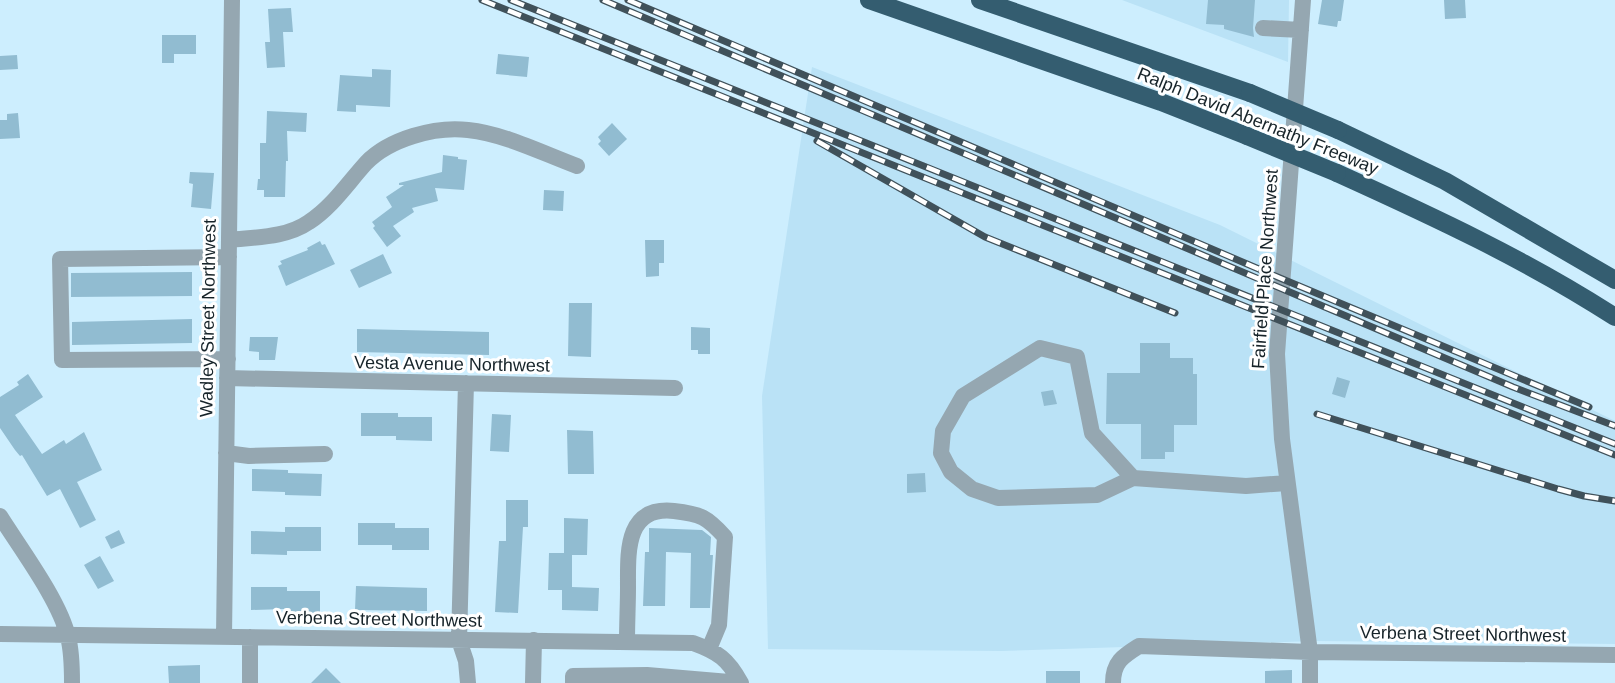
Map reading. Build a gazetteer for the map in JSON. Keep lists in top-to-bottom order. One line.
{"streets":{"highway":["Ralph David Abernathy Freeway"],"street":["Fairfield Place Northwest","Wadley Street Northwest","Vesta Avenue Northwest","Verbena Street Northwest"]},"crossings":[["Fairfield Place Northwest","Verbena Street Northwest"],["Wadley Street Northwest","Vesta Avenue Northwest"],["Wadley Street Northwest","Verbena Street Northwest"]]}
